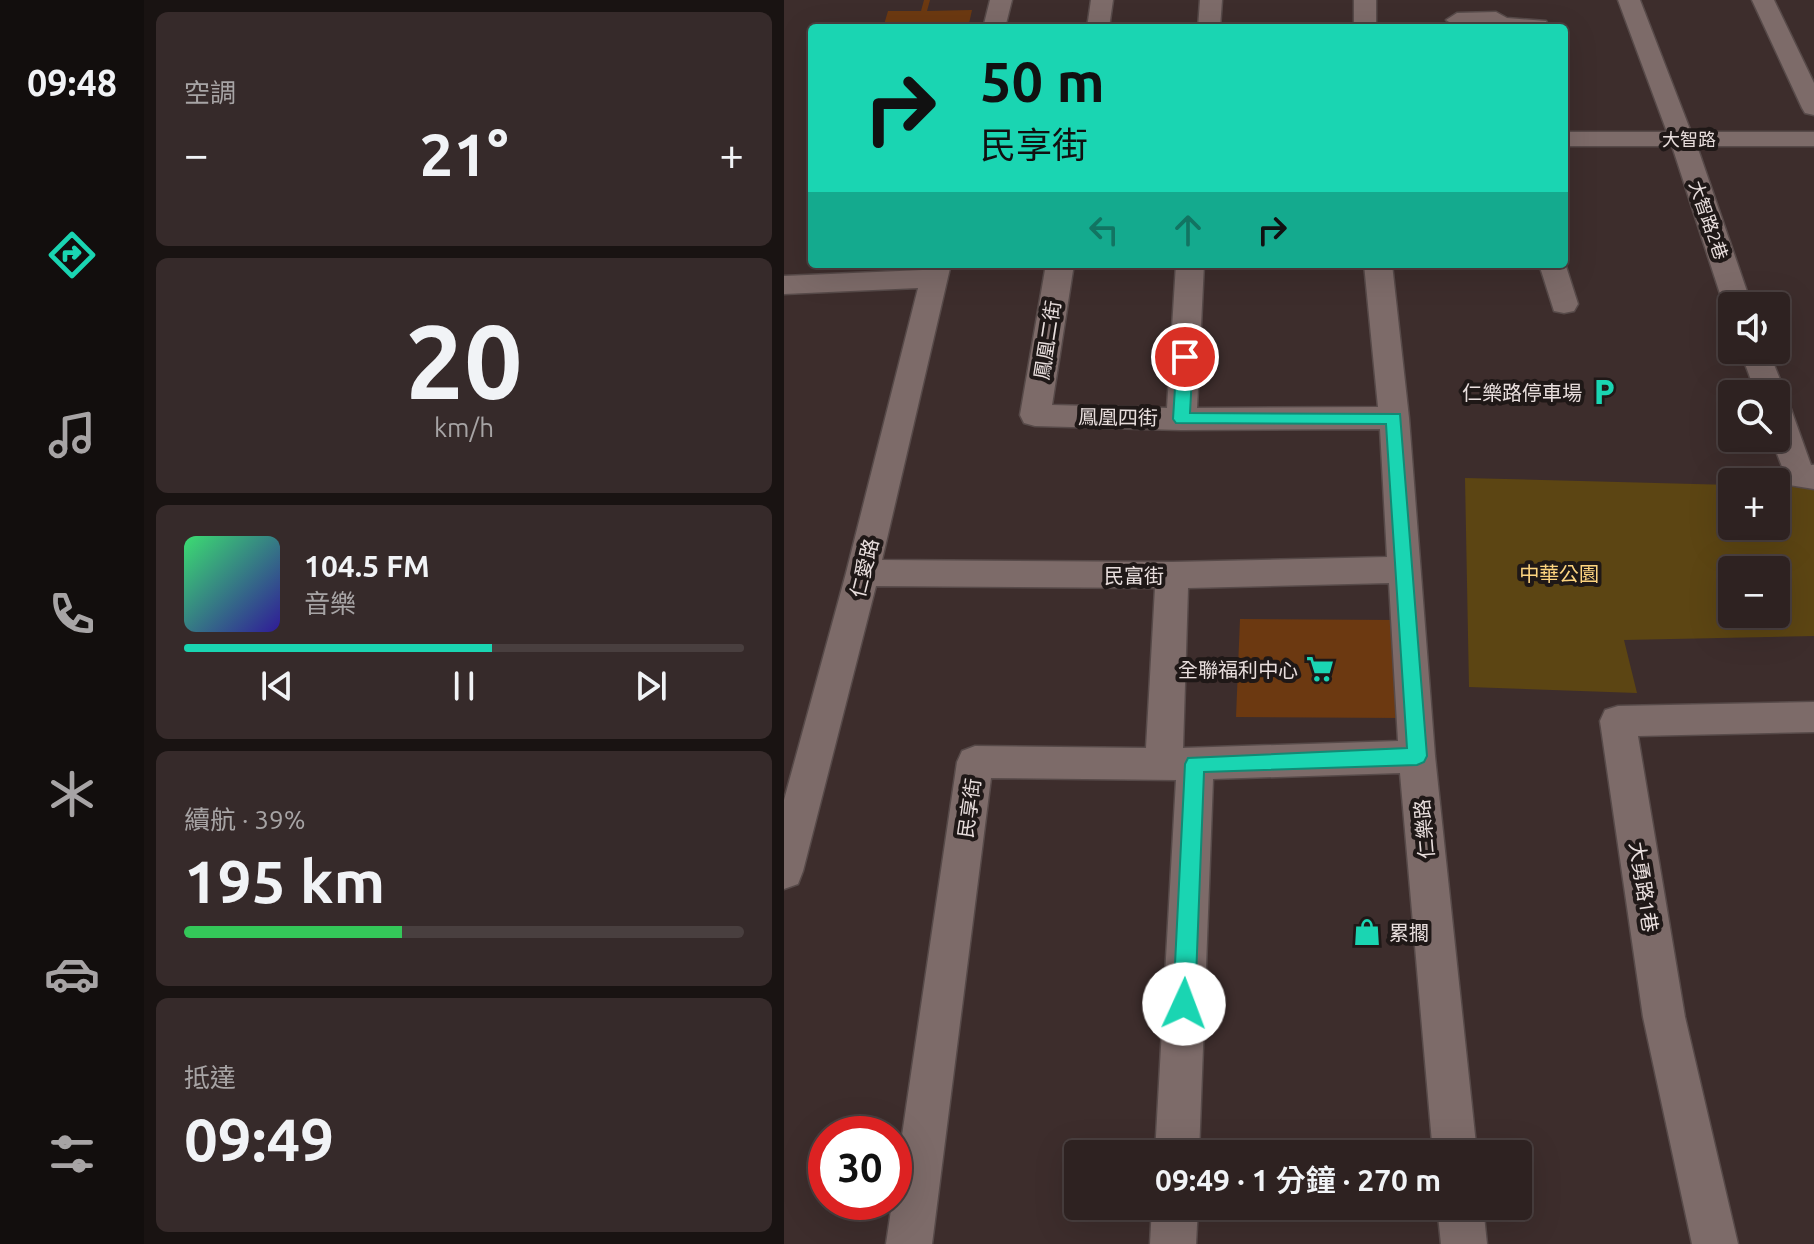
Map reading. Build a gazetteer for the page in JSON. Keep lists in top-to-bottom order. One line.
{"streets":{"street":["大智路","大智路2巷","鳳凰二街","鳳凰四街","仁愛路","民富街","民享街","仁樂路","大勇路1巷"]},"crossings":[["大智路","大智路2巷"],["鳳凰二街","鳳凰四街"],["鳳凰四街","仁樂路"],["仁愛路","民富街"],["民富街","仁樂路"],["民享街","仁樂路"]],"parks":["中華公園"],"places":{"parking":["仁樂路停車場"],"supermarket":["全聯福利中心"],"shop":["累擱"]},"page":{"tabs":"09:48","tile":["空調",["20","km/h"],["續航 · 39%","195 km"],["抵達","09:49"]],"turn":["50 m","民享街"],"heat":["−","21°","+"],"map_buttons":["+","−"],"song":["104.5 FM","音樂"],"limit":"30","trip":"09:49 · 1 分鐘 · 270 m"}}
